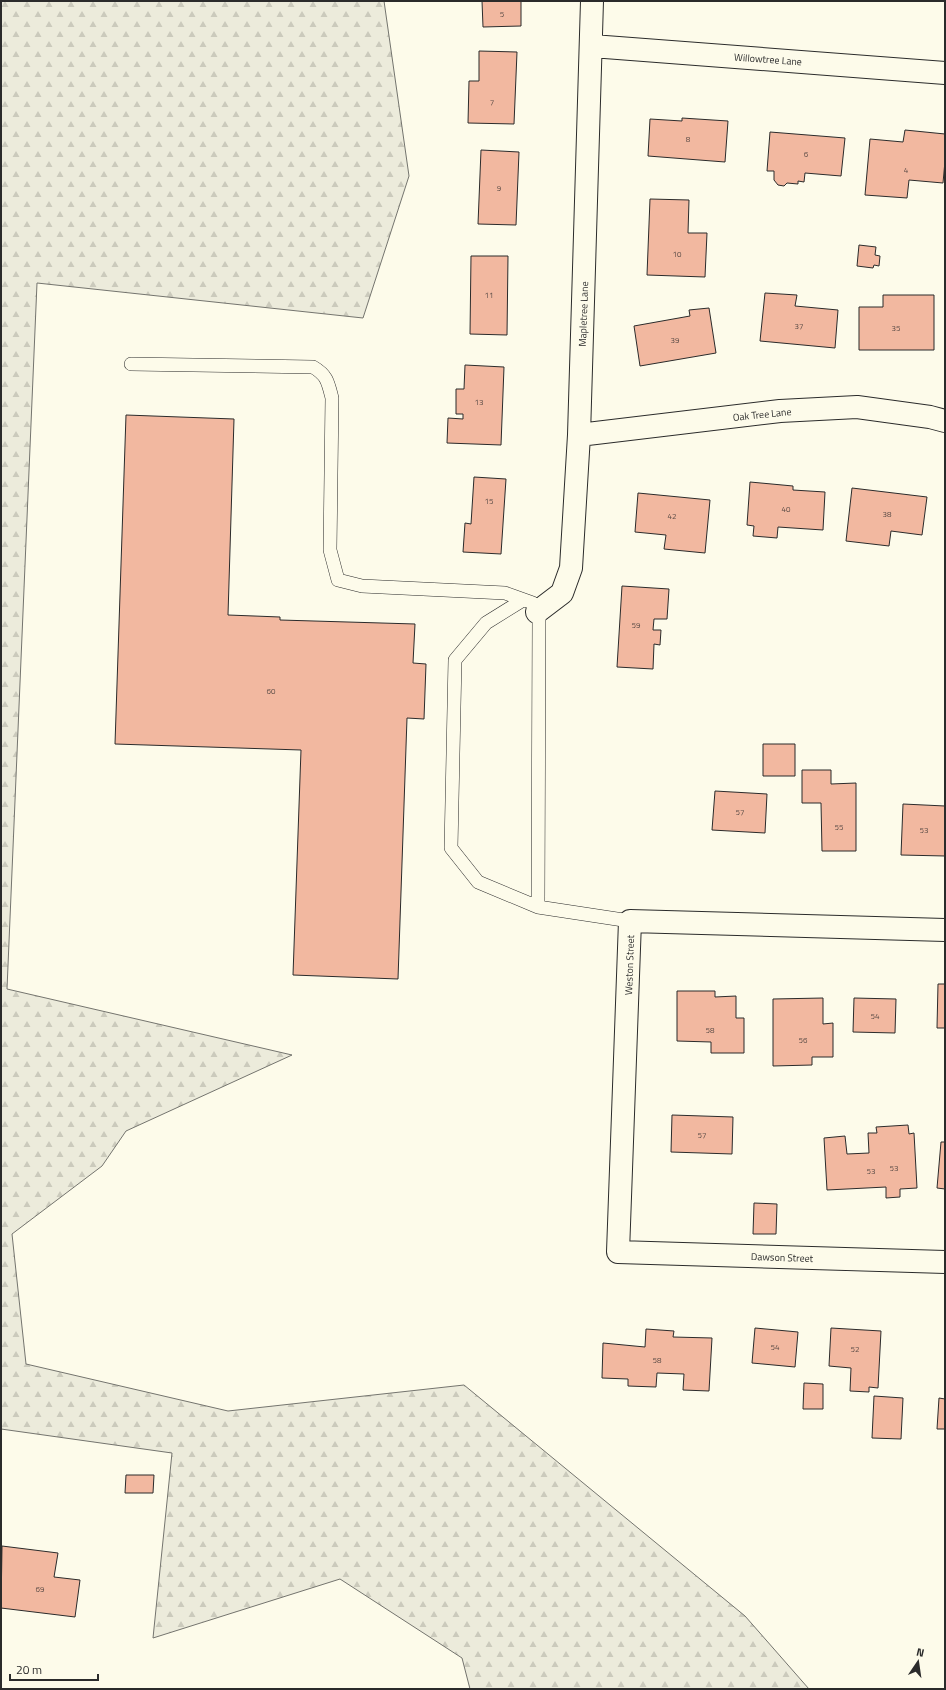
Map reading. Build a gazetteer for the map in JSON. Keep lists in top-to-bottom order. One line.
{"streets":{"street":["Willowtree Lane","Mapletree Lane","Oak Tree Lane","Weston Street","Dawson Street"]},"crossings":[["Willowtree Lane","Mapletree Lane"],["Mapletree Lane","Oak Tree Lane"],["Weston Street","Dawson Street"]],"house_numbers":["5","7","8","6","4","9","10","11","37","35","39","13","15","40","38","42","59","60","57","55","53","54","58","56","57","53","53","54","52","58","69"],"scale_bar":"20 m","north":"top"}
